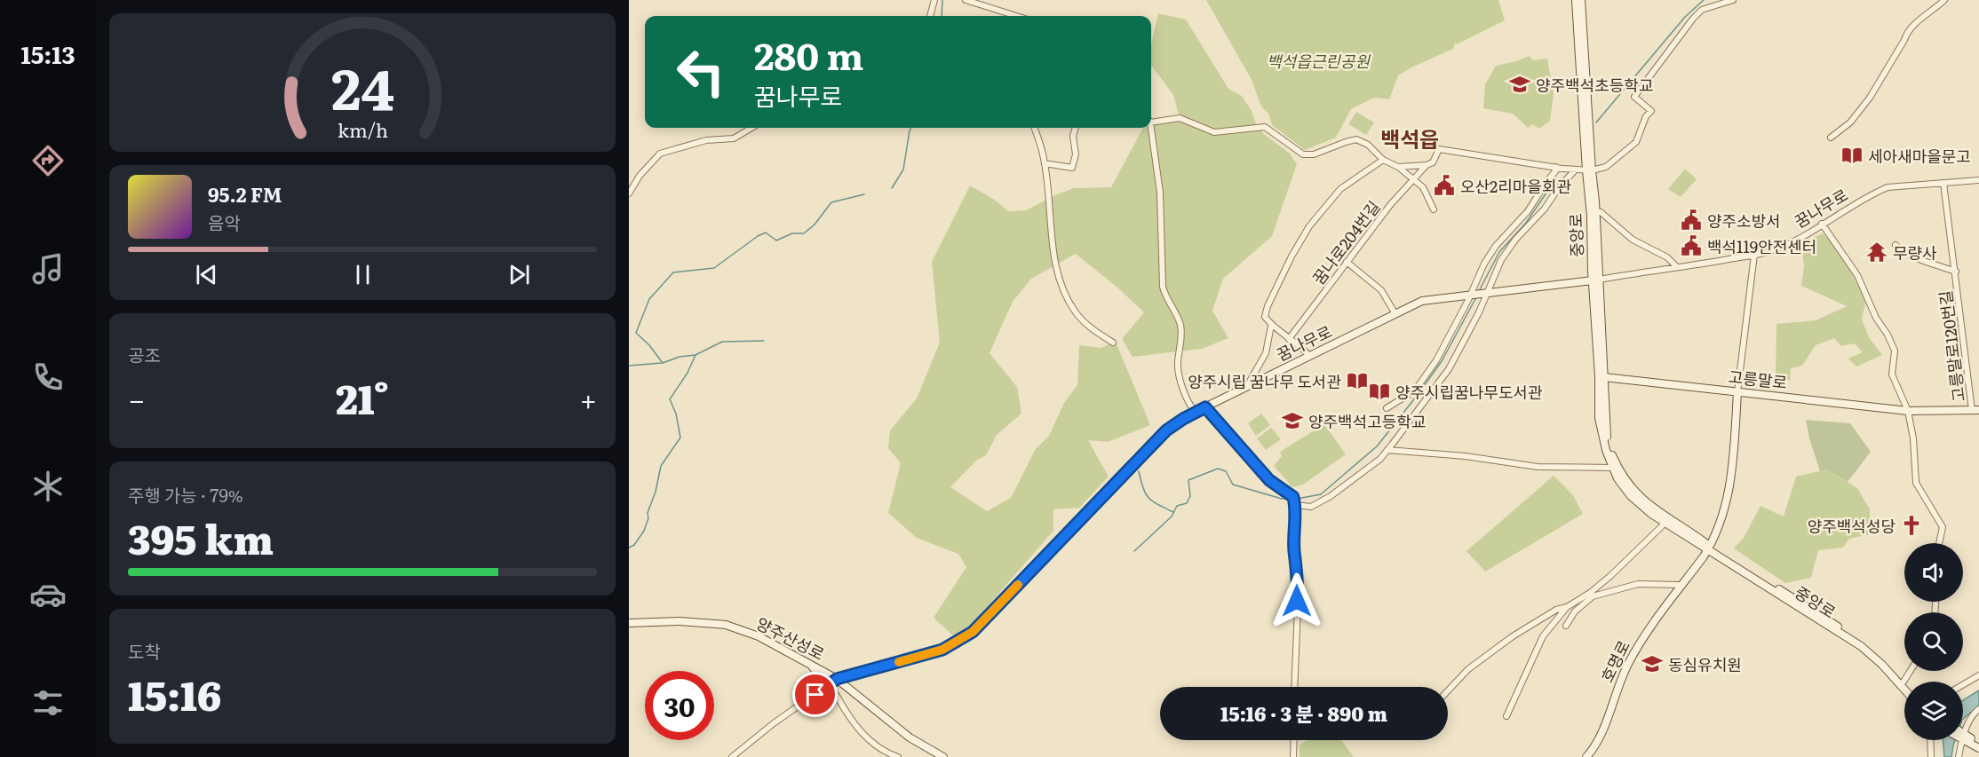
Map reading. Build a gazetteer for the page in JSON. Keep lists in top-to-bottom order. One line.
{"streets":{"street":["꿈나무로","중앙로","꿈나로204번길","고릉말로120번길","고릉말로","양주산성로","호명로"]},"crossings":[["꿈나무로","중앙로"],["꿈나무로","고릉말로120번길"],["꿈나무로","양주산성로"],["중앙로","고릉말로"],["중앙로","호명로"],["고릉말로120번길","고릉말로"]],"districts":["백석읍"],"parks":["백석읍근린공원"],"places":{"school or university":["양주백석초등학교","양주백석고등학교","동심유치원"],"library":["세아새마을문고","양주시립 꿈나무 도서관","양주시립꿈나무도서관"],"public building":["오산2리마을회관","양주소방서","백석119안전센터"],"temple":["무량사"],"church":["양주백석성당"]},"page":{"tabs":"15:13","turn":["280 m","꿈나무로"],"song":["95.2 FM","음악"],"tile":["공조",["주행 가능 · 79%","395 km"],["도착","15:16"]],"heat":["−","21°","+"],"limit":"30","trip":"15:16 · 3 분 · 890 m","gauge":["24","km/h"]}}
